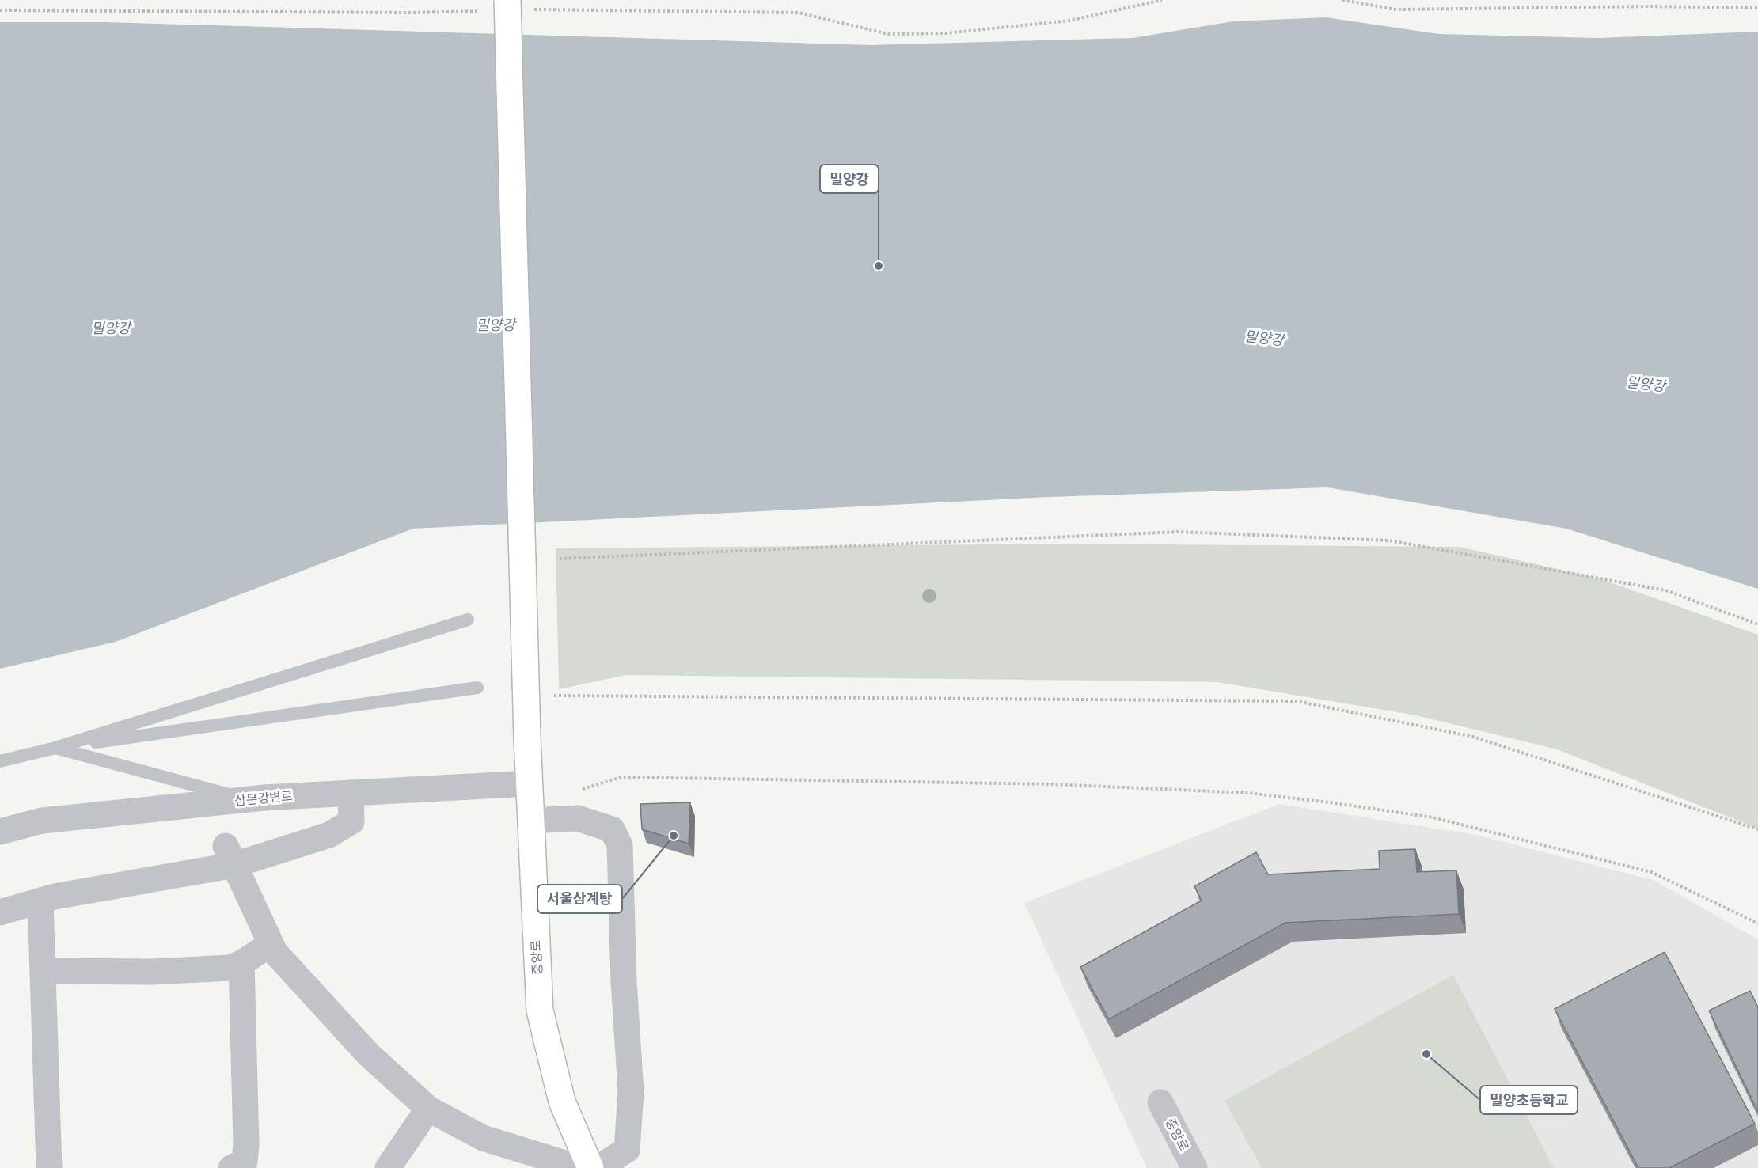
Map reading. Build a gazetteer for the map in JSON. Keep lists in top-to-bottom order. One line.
{"streets":{"main road":["중앙로"],"street":["삼문강변로"]},"crossings":[["삼문강변로","중앙로"]],"water":["밀양강"],"places":["밀양강","서울삼계탕","밀양초등학교"]}
